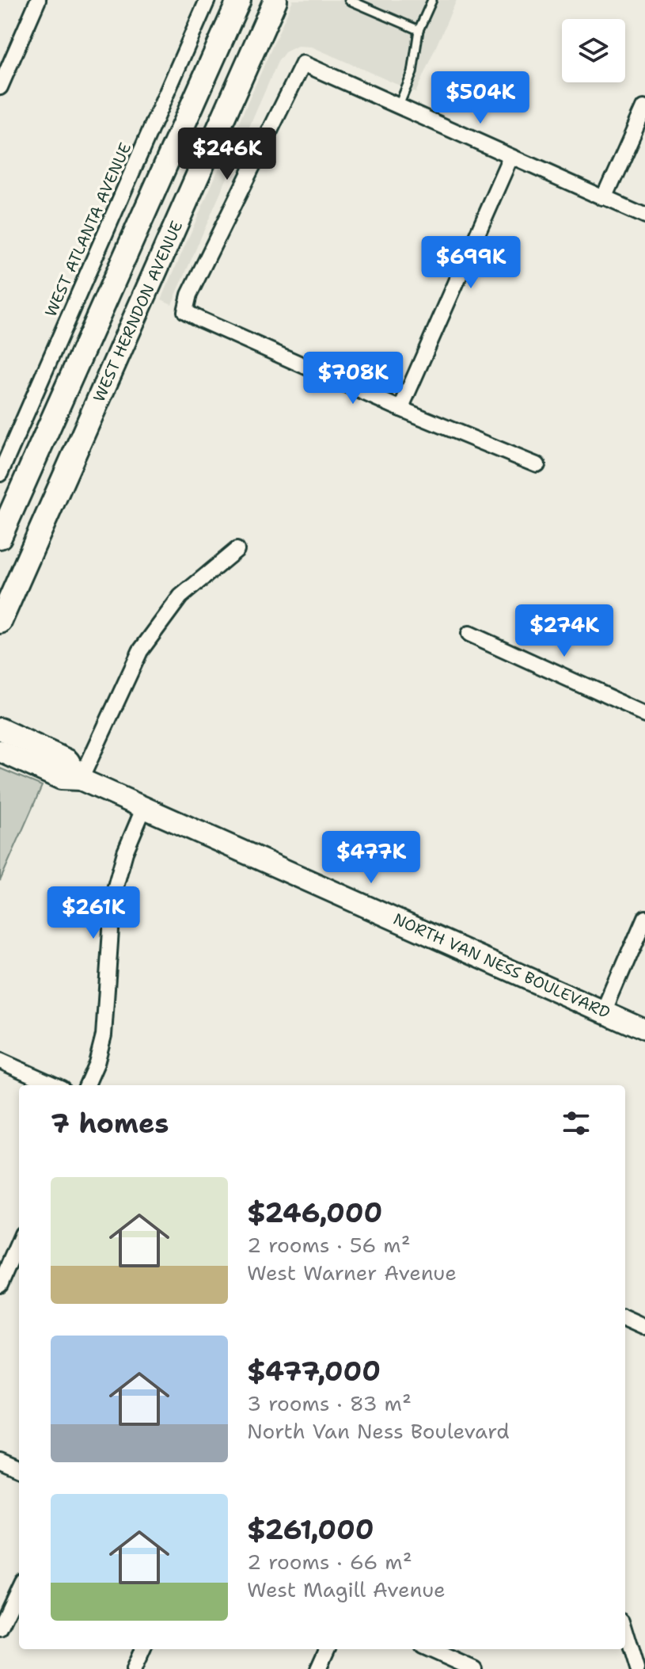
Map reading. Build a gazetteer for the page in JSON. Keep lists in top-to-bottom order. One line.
{"streets":{"main road":["WEST HERNDON AVENUE"],"street":["WEST ATLANTA AVENUE","NORTH VAN NESS BOULEVARD"]},"page":{"price":["$504K","$246K","$699K","$708K","$274K","$477K","$261K"],"heading":"7 homes","list":[{"name":"$246,000","note":"2 rooms · 56 m² · West Warner Avenue"},{"name":"$477,000","note":"3 rooms · 83 m² · North Van Ness Boulevard"},{"name":"$261,000","note":"2 rooms · 66 m² · West Magill Avenue"}]}}
